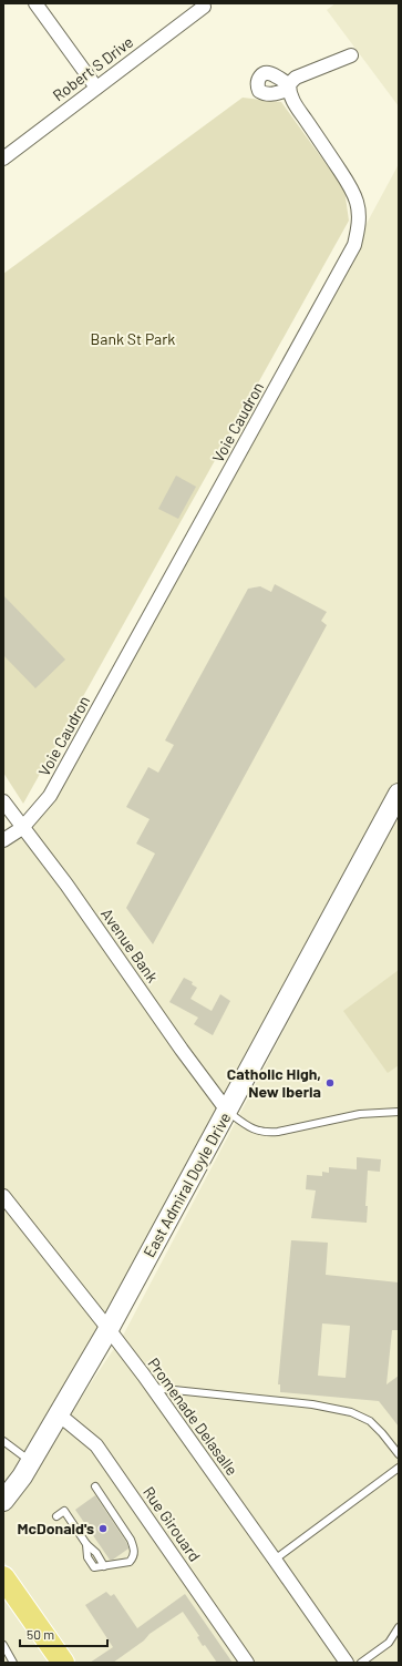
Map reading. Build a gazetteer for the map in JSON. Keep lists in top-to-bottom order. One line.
{"streets":{"main road":["East Admiral Doyle Drive"],"street":["Robert S Drive","Voie Caudron","Avenue Bank","Promenade Delasalle","Rue Girouard"]},"crossings":[["Voie Caudron","Avenue Bank"],["Avenue Bank","East Admiral Doyle Drive"],["East Admiral Doyle Drive","Promenade Delasalle"],["East Admiral Doyle Drive","Rue Girouard"]],"parks":["Bank St Park"],"places":["Catholic High, New Iberia","McDonald's"],"scale_bar":"50 m"}
